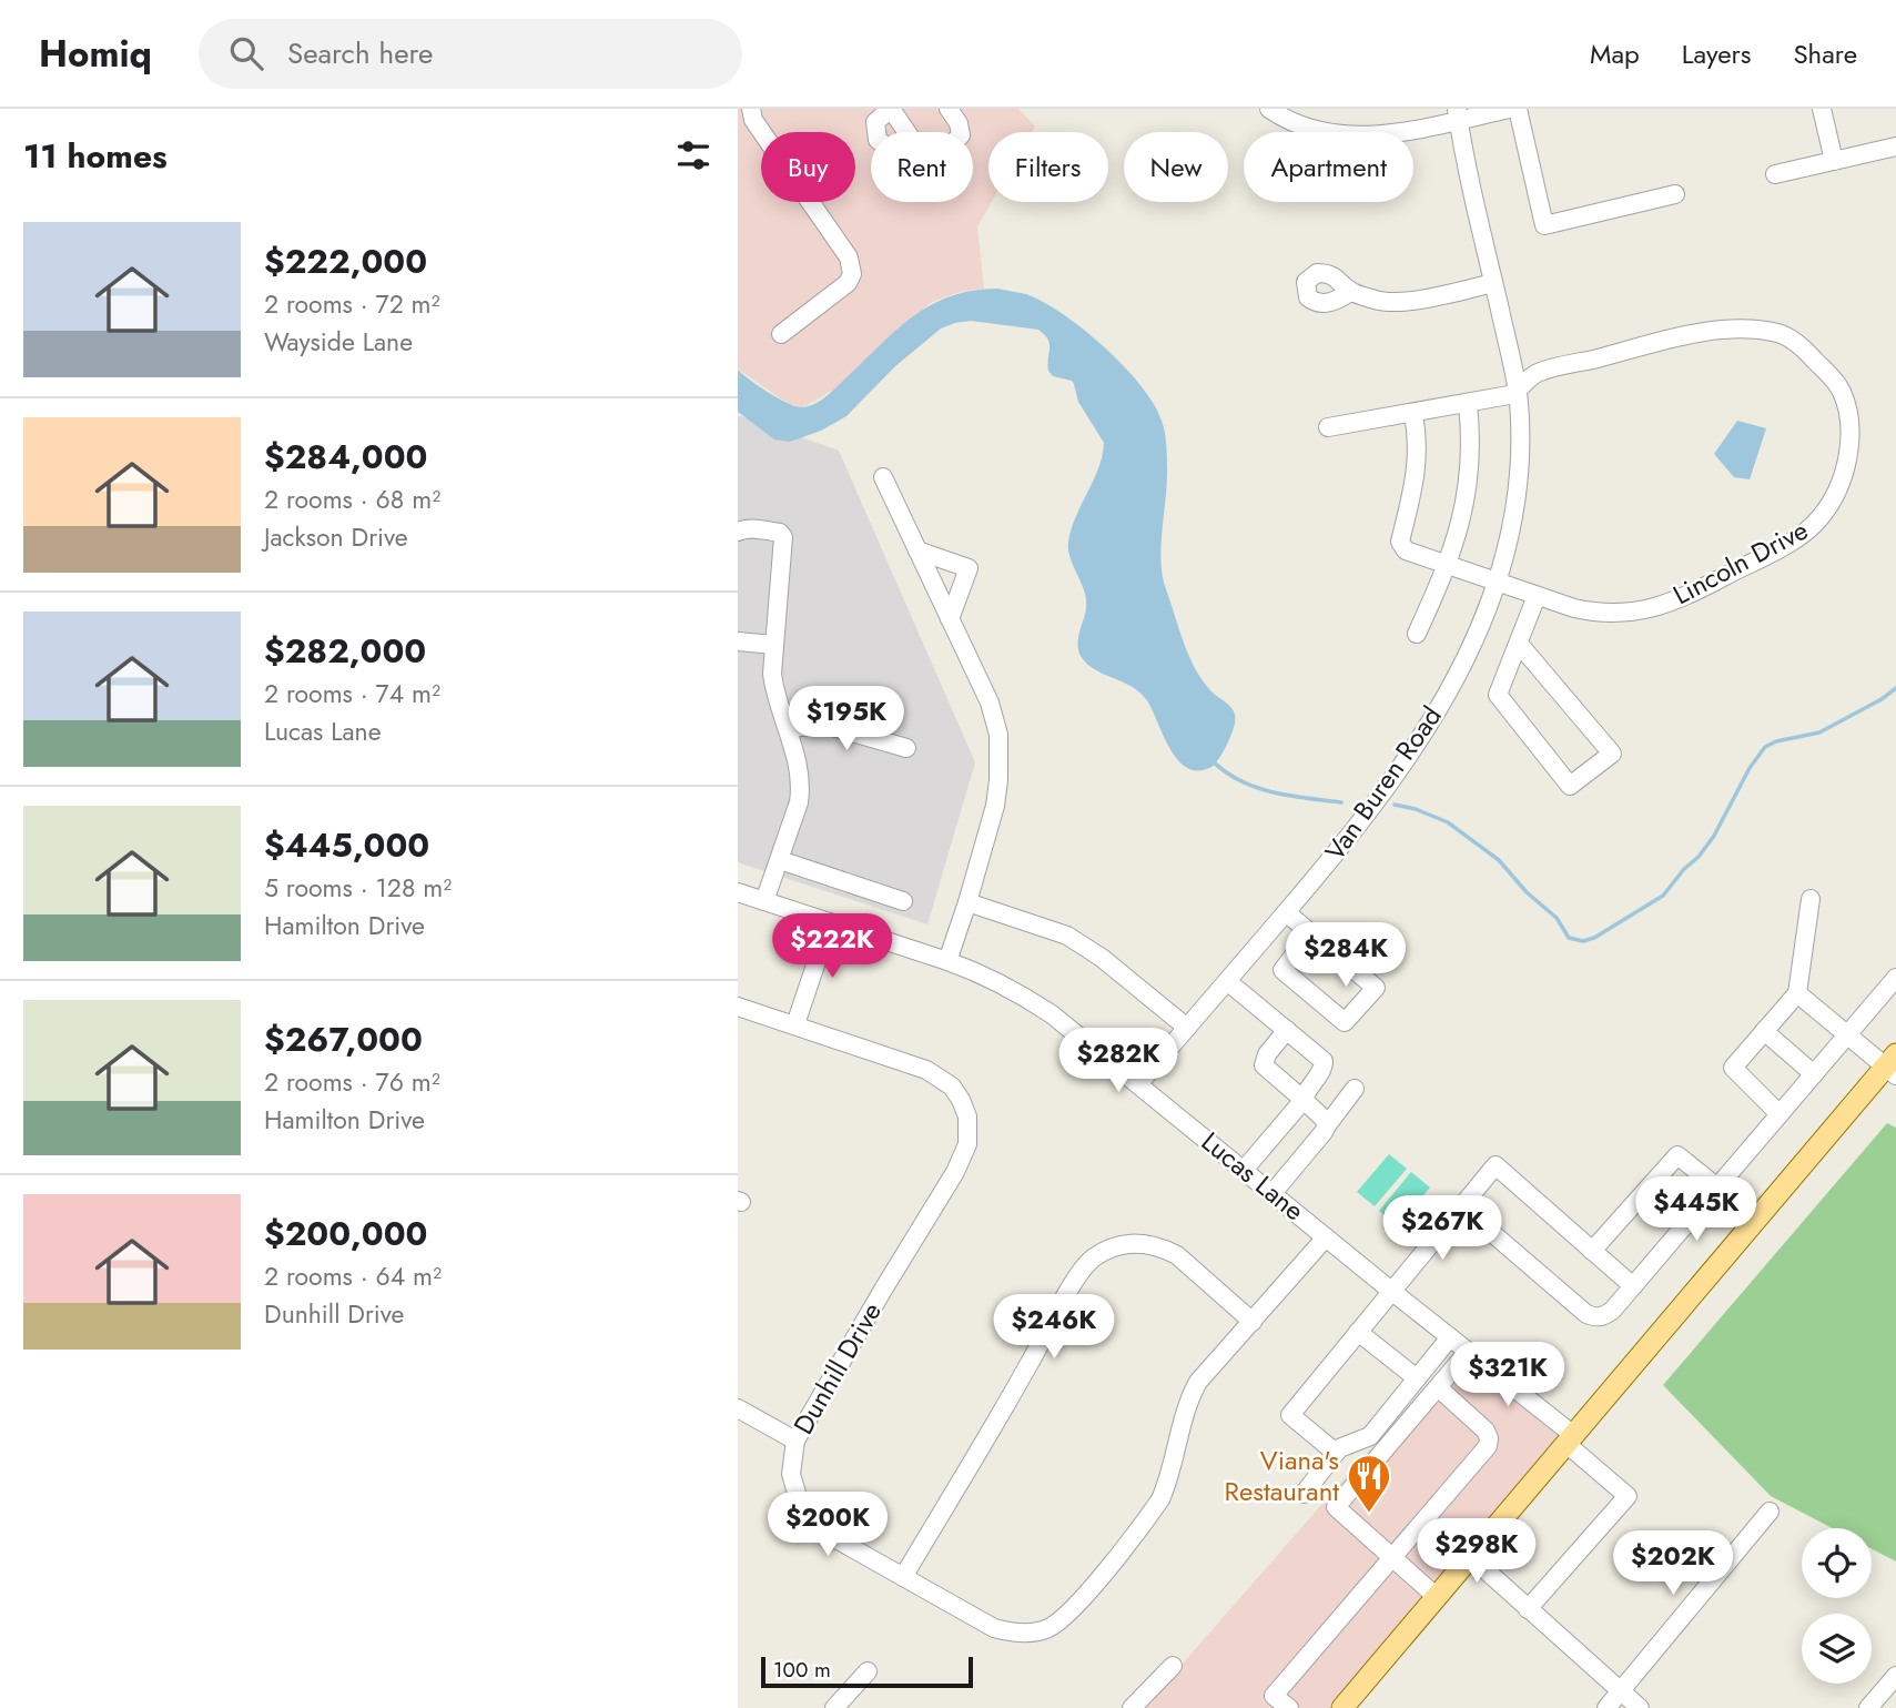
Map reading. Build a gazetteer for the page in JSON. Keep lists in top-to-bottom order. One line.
{"streets":{"street":["Lincoln Drive","Van Buren Road","Lucas Lane","Dunhill Drive"]},"crossings":[["Lincoln Drive","Van Buren Road"],["Van Buren Road","Lucas Lane"],["Lucas Lane","Dunhill Drive"]],"places":{"restaurant":["Viana's Restaurant"]},"scale_bar":"100 m","page":{"header":"Homiq","search":"Search here","nav":["Map","Layers","Share"],"heading":"11 homes","chip":["Buy","Rent","Filters","New","Apartment"],"list":[{"name":"$222,000","note":"2 rooms · 72 m² · Wayside Lane"},{"name":"$284,000","note":"2 rooms · 68 m² · Jackson Drive"},{"name":"$282,000","note":"2 rooms · 74 m² · Lucas Lane"},{"name":"$445,000","note":"5 rooms · 128 m² · Hamilton Drive"},{"name":"$267,000","note":"2 rooms · 76 m² · Hamilton Drive"},{"name":"$200,000","note":"2 rooms · 64 m² · Dunhill Drive"}],"price":["$195K","$222K","$284K","$282K","$445K","$267K","$246K","$321K","$200K","$298K","$202K"],"scale":"100 m"}}
